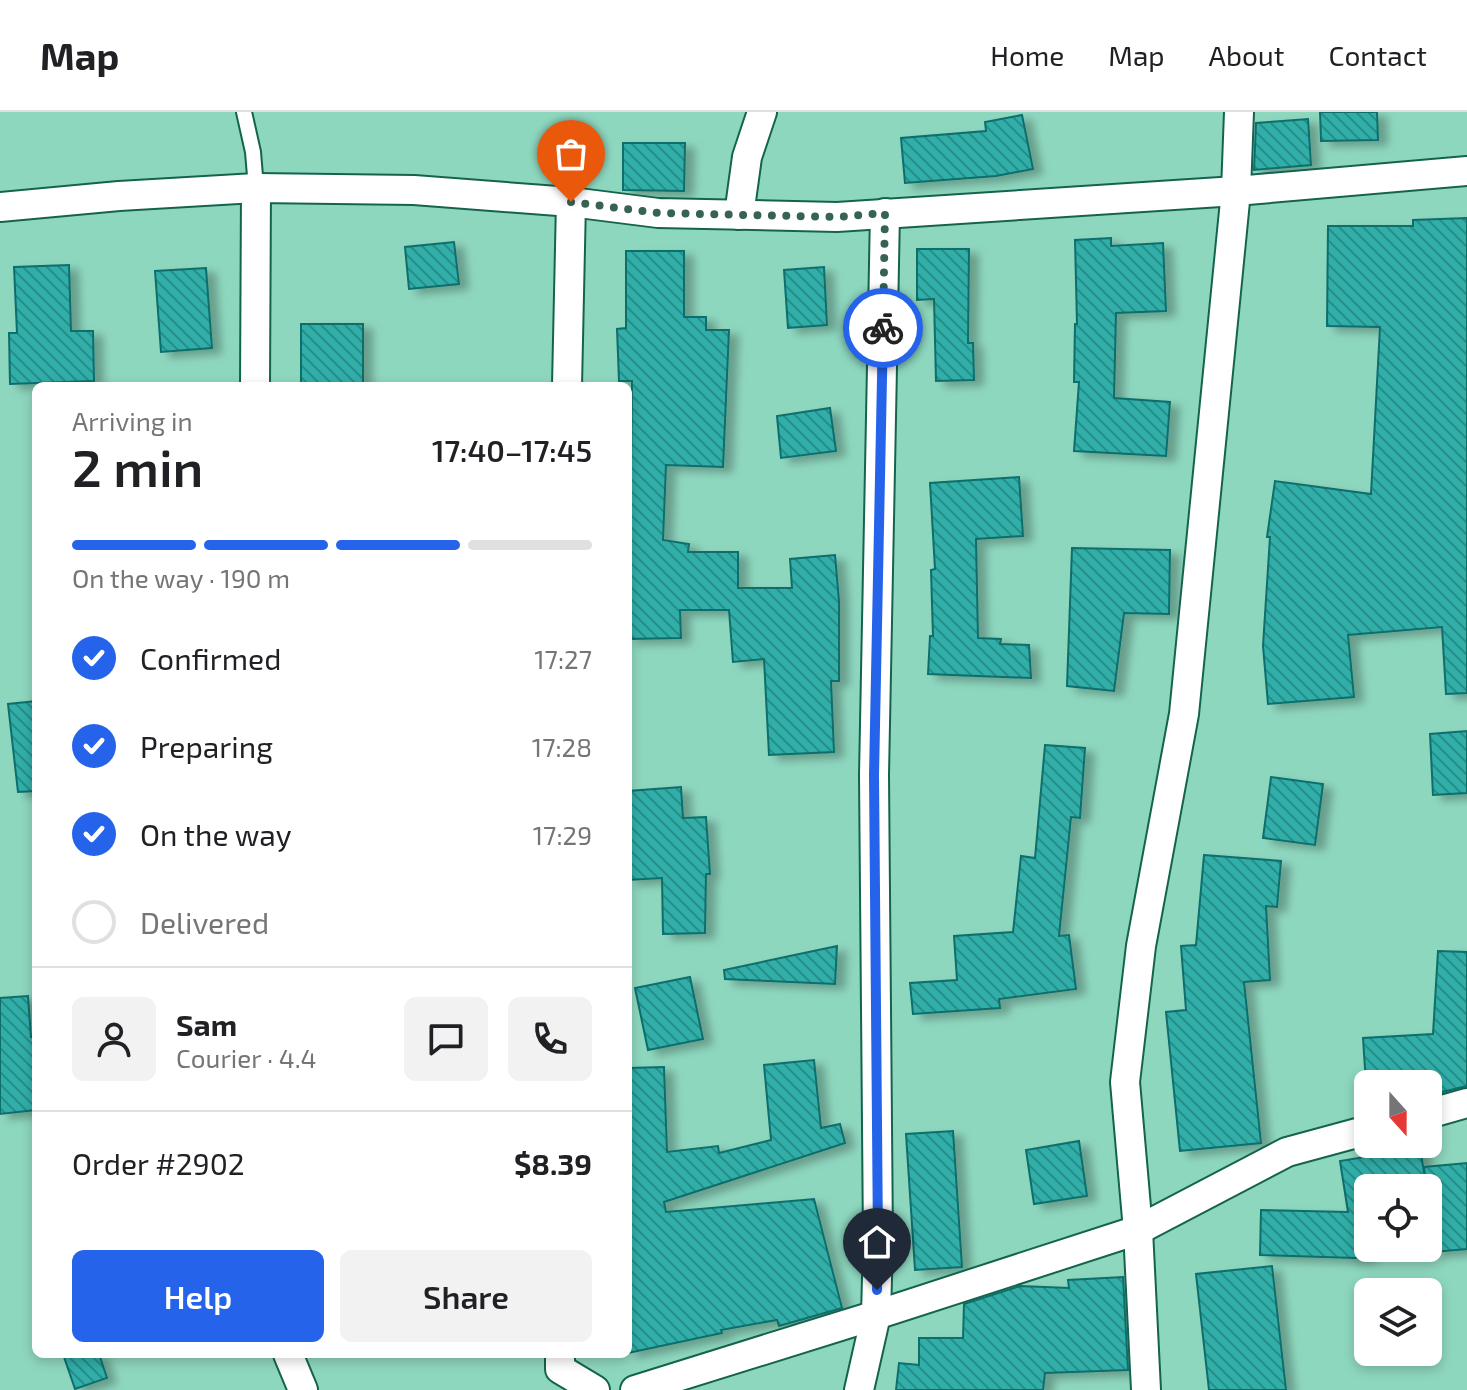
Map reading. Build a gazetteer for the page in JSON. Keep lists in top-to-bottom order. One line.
{"north":"bottom","page":{"header":"Map","nav":["Home","Map","About","Contact"],"heading":["2 min","Arriving in","17:40–17:45"],"panel":["Sam","Courier · 4.4","Order #2902","$8.39"],"bar":"On the way · 190 m","list":[["Confirmed","17:27"],["Preparing","17:28"],["On the way","17:29"],"Delivered"],"buttons":["Help","Share"]}}
